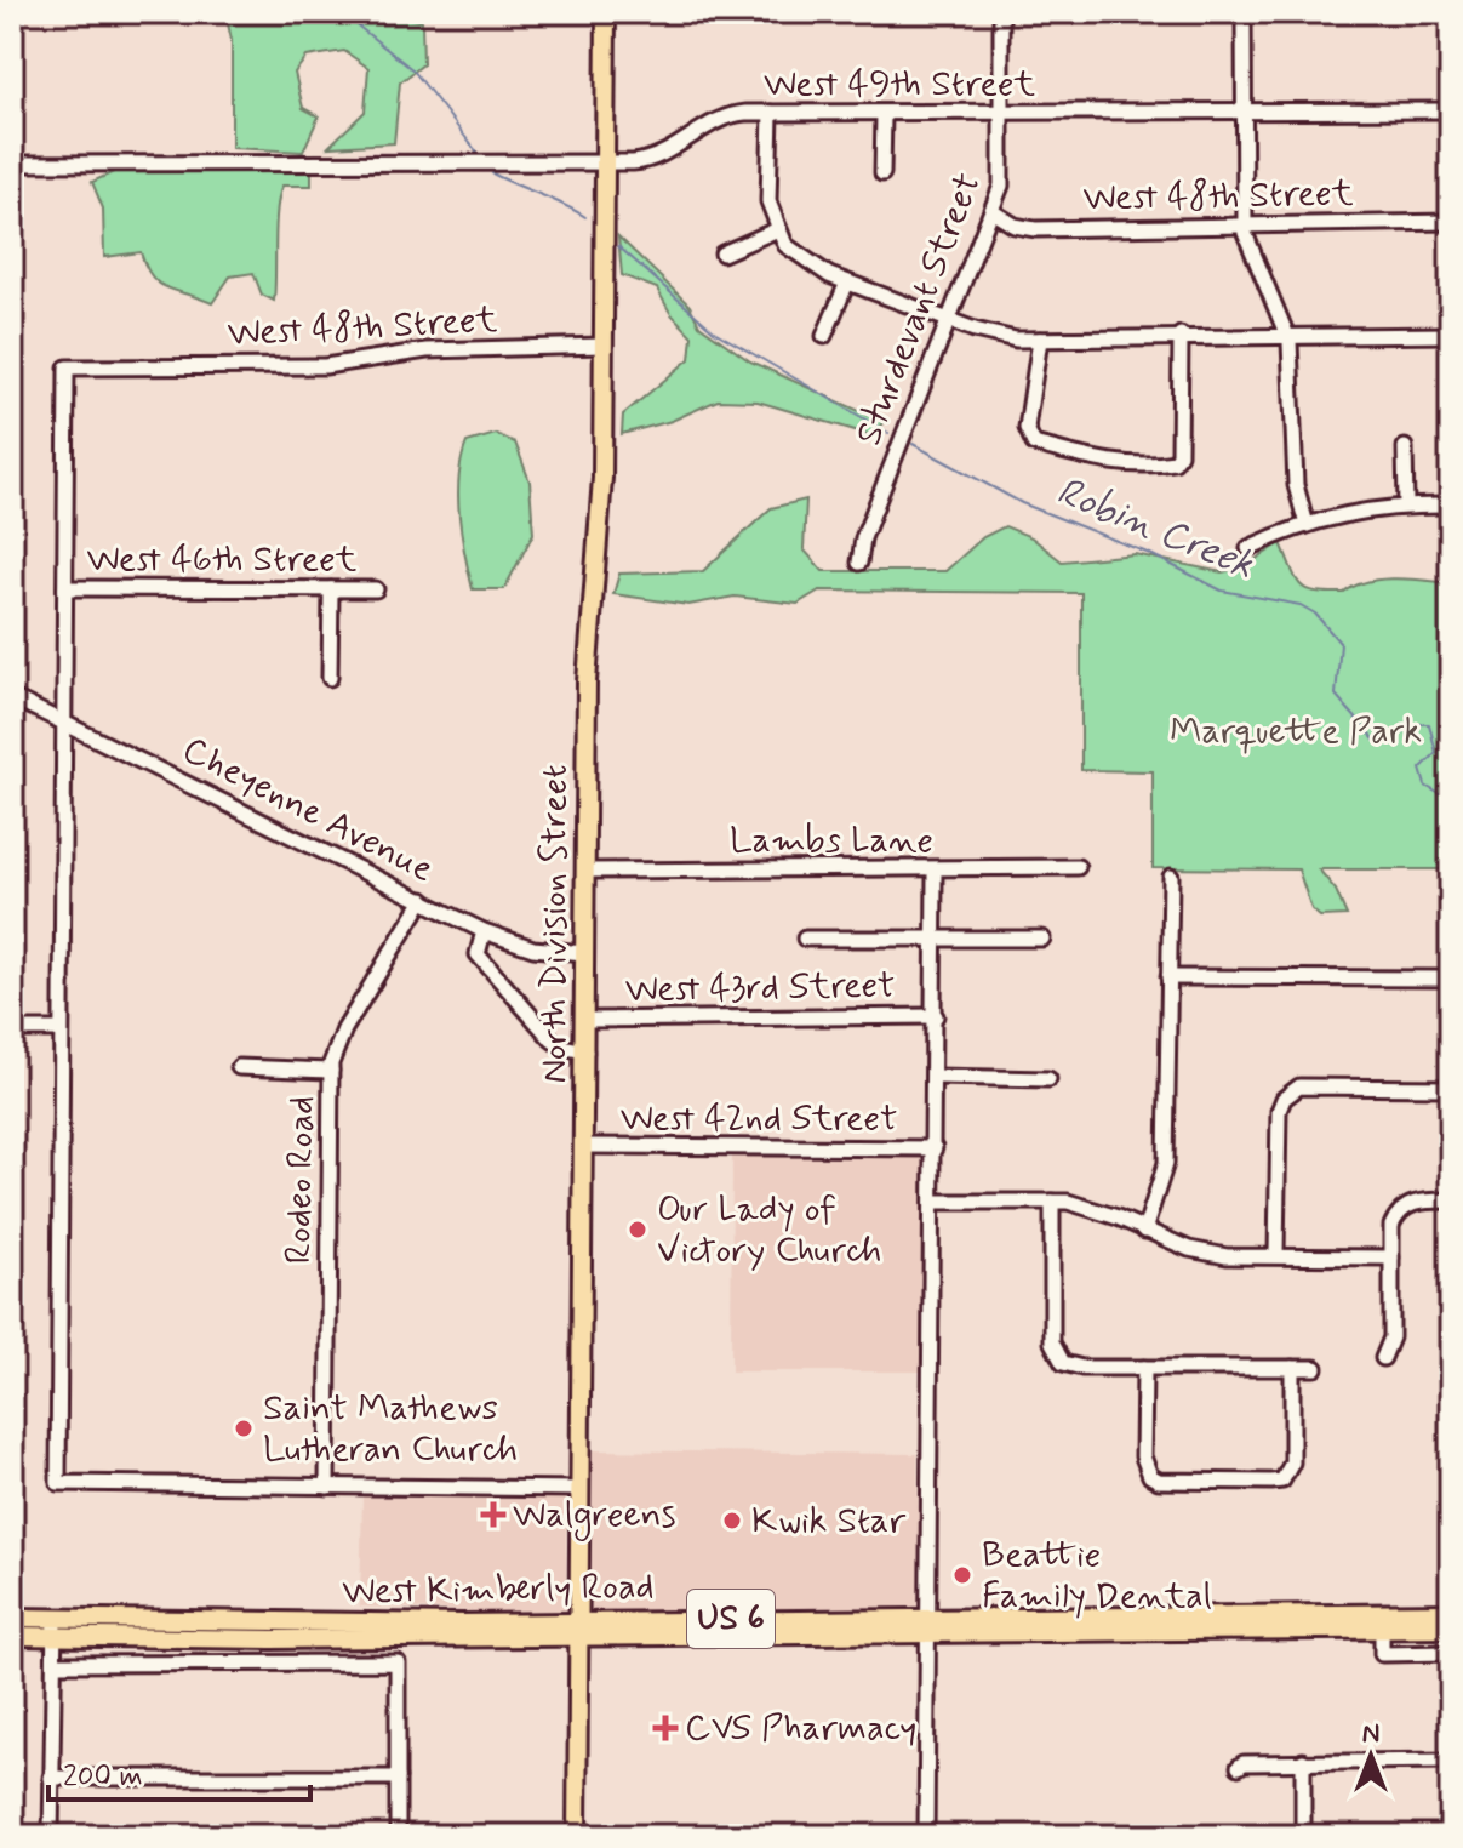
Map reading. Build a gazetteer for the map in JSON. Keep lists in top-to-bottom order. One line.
{"streets":{"main road":["North Division Street","West Kimberly Road","US 6"],"street":["West 49th Street","West 48th Street","Sturdevant Street","West 46th Street","Cheyenne Avenue","Lambs Lane","West 43rd Street","West 42nd Street","Rodeo Road"]},"crossings":[["West 49th Street","Sturdevant Street"],["West 49th Street","North Division Street"],["West 48th Street","Sturdevant Street"],["West 48th Street","West 46th Street"],["West 48th Street","North Division Street"],["Cheyenne Avenue","North Division Street"],["Cheyenne Avenue","Rodeo Road"],["Lambs Lane","North Division Street"],["North Division Street","West 43rd Street"],["North Division Street","West 42nd Street"],["North Division Street","West Kimberly Road"]],"water":["Robin Creek"],"parks":["Marquette Park"],"places":{"other":["Our Lady of Victory Church","Saint Mathews Lutheran Church","Kwik Star","Beattie Family Dental"],"health":["Walgreens","CVS Pharmacy"]},"scale_bar":"200 m","north":"top"}
